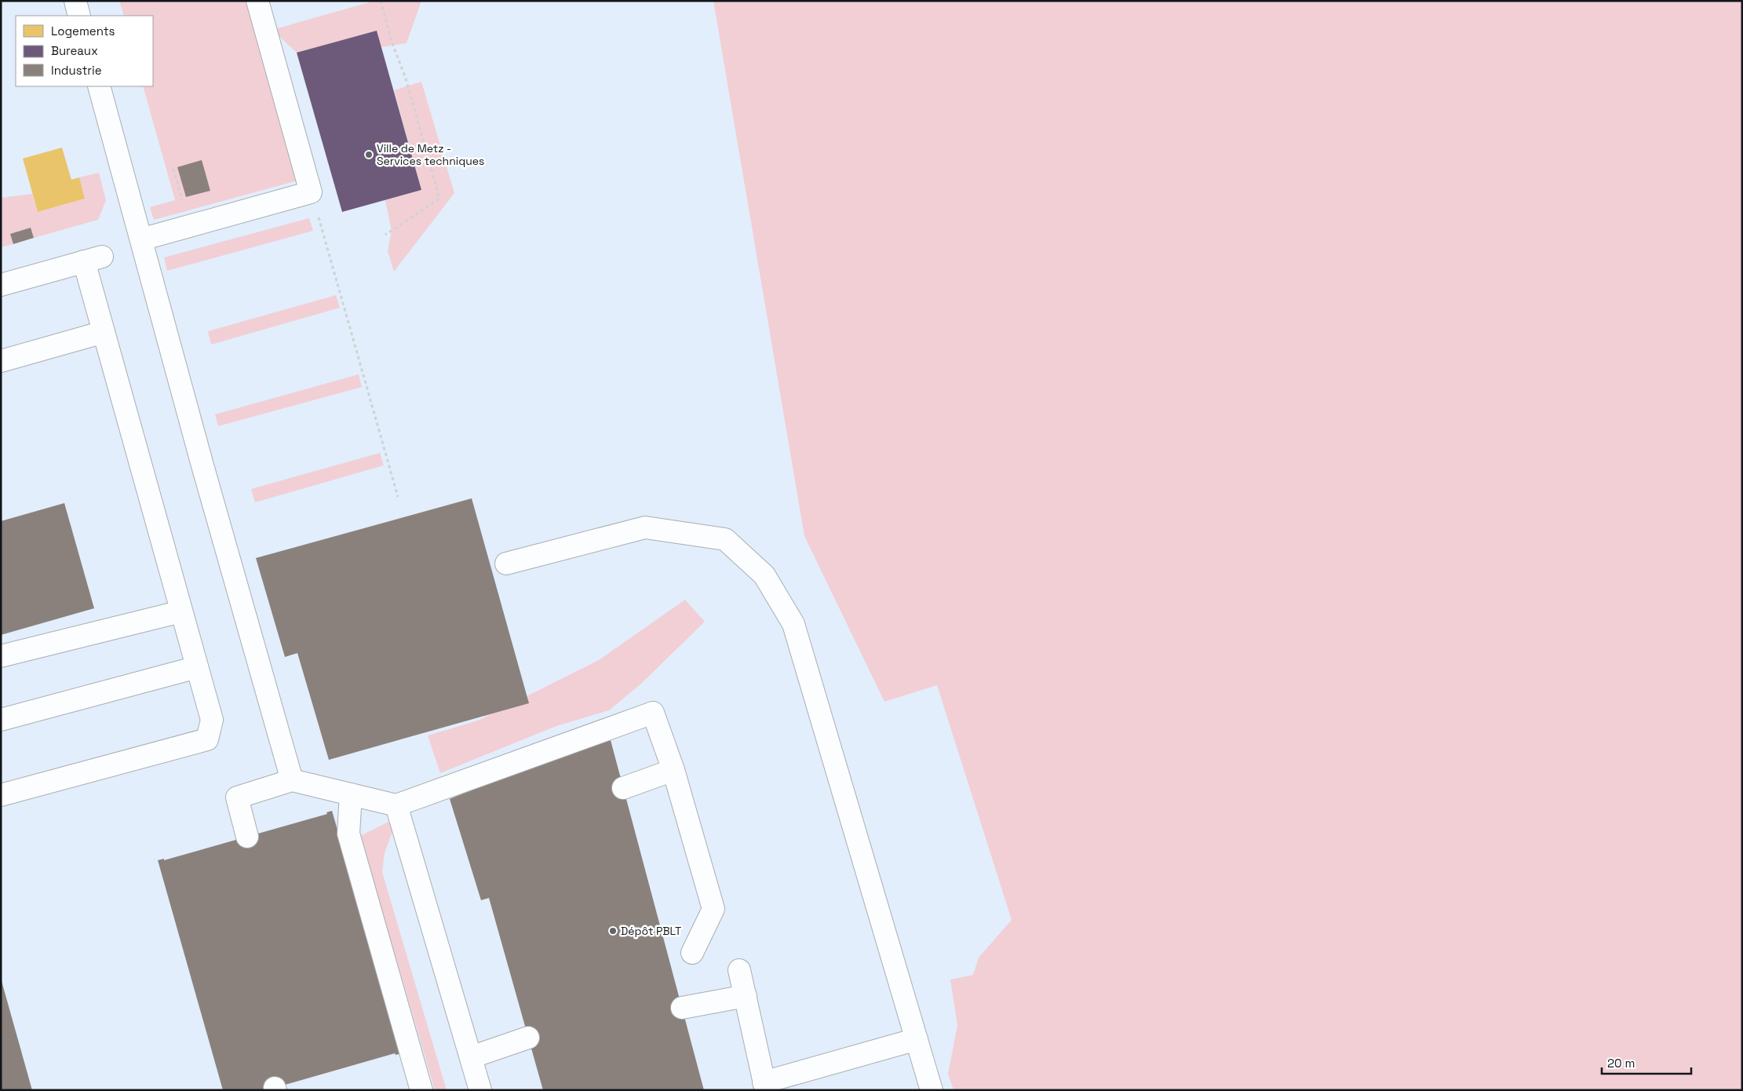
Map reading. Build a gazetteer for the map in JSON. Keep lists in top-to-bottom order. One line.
{"places":["Ville de Metz - Services techniques","Dépôt PBLT"],"legend":["Logements","Bureaux","Industrie"],"scale_bar":"20 m"}
